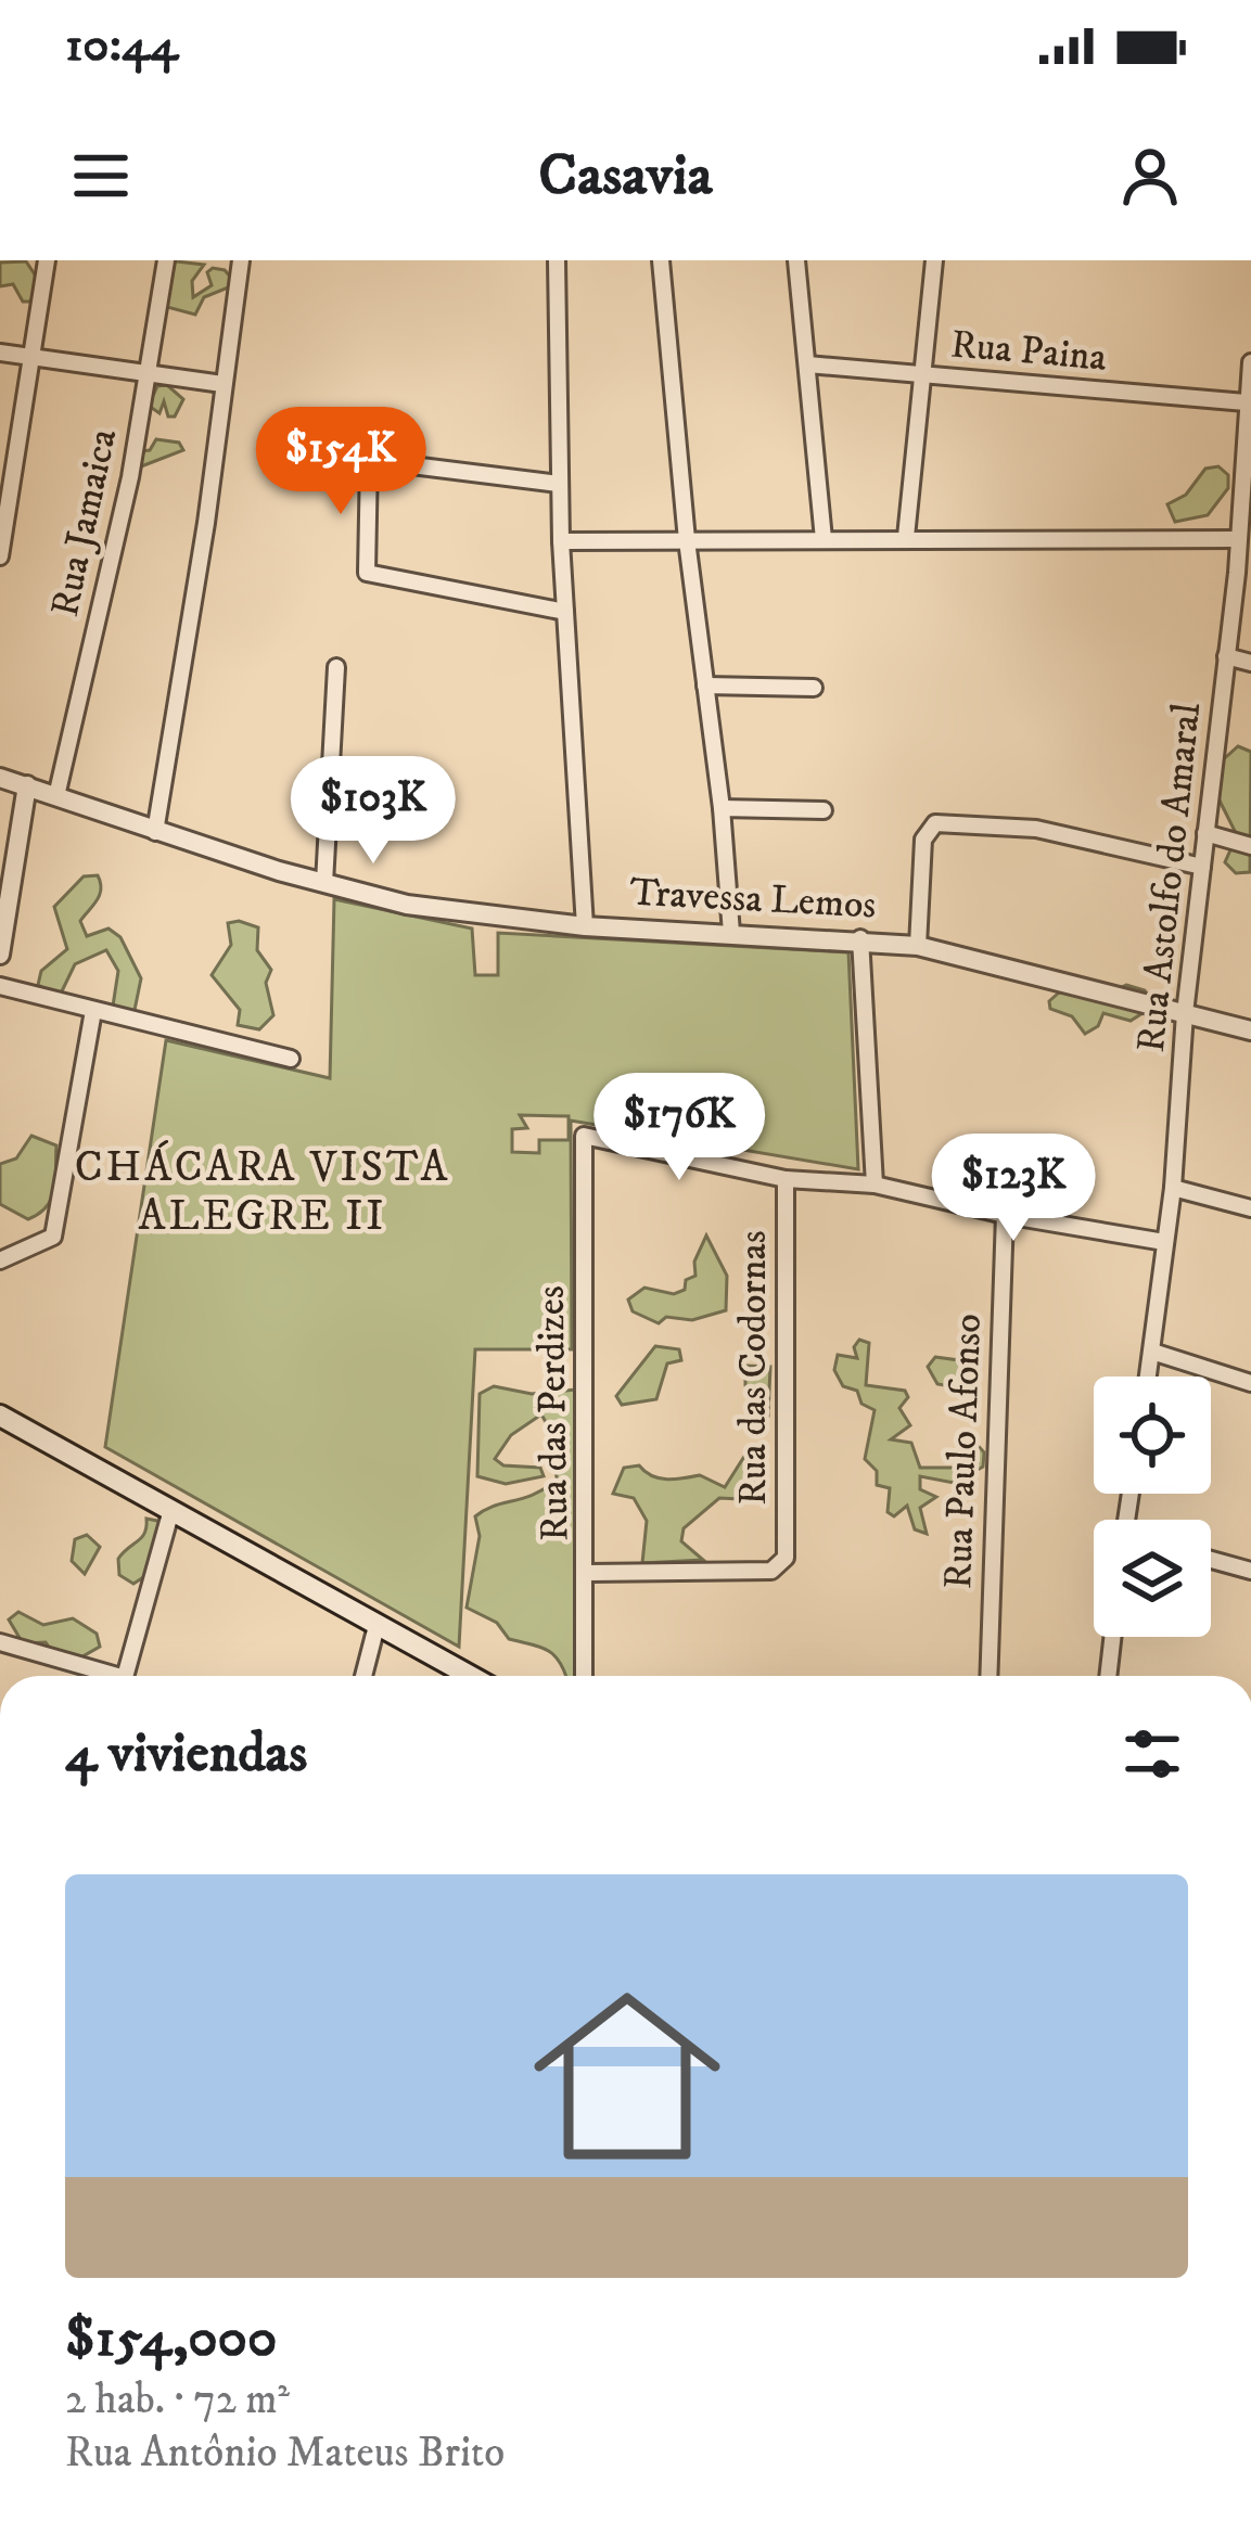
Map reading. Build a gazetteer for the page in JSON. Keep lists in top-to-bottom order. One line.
{"streets":{"street":["Rua Paina","Rua Jamaica","Rua Astolfo do Amaral","Travessa Lemos","Rua das Codornas","Rua das Perdizes","Rua Paulo Afonso"]},"crossings":[["Rua Paina","Rua Astolfo do Amaral"],["Rua Jamaica","Travessa Lemos"],["Rua Astolfo do Amaral","Travessa Lemos"],["Rua das Codornas","Rua das Perdizes"]],"districts":["CHÁCARA VISTA ALEGRE II"],"page":{"status":"10:44","header":"Casavia","price":["$154K","$103K","$176K","$123K"],"heading":"4 viviendas","list":[{"name":"$154,000","note":"2 hab. · 72 m² · Rua Antônio Mateus Brito"}]}}
